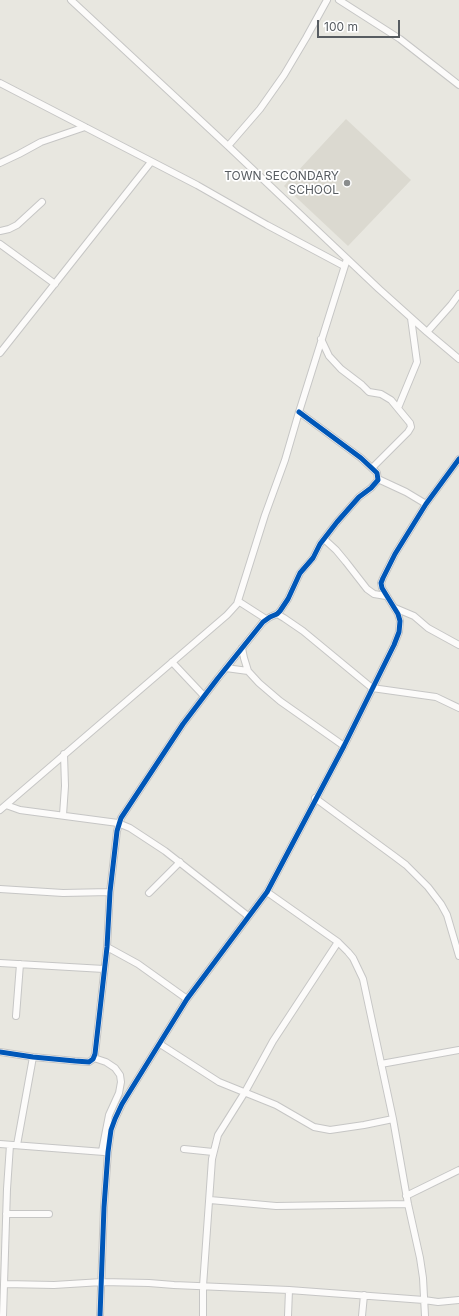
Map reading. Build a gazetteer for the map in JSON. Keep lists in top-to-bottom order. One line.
{"places":["TOWN SECONDARY SCHOOL"],"scale_bar":"100 m"}
